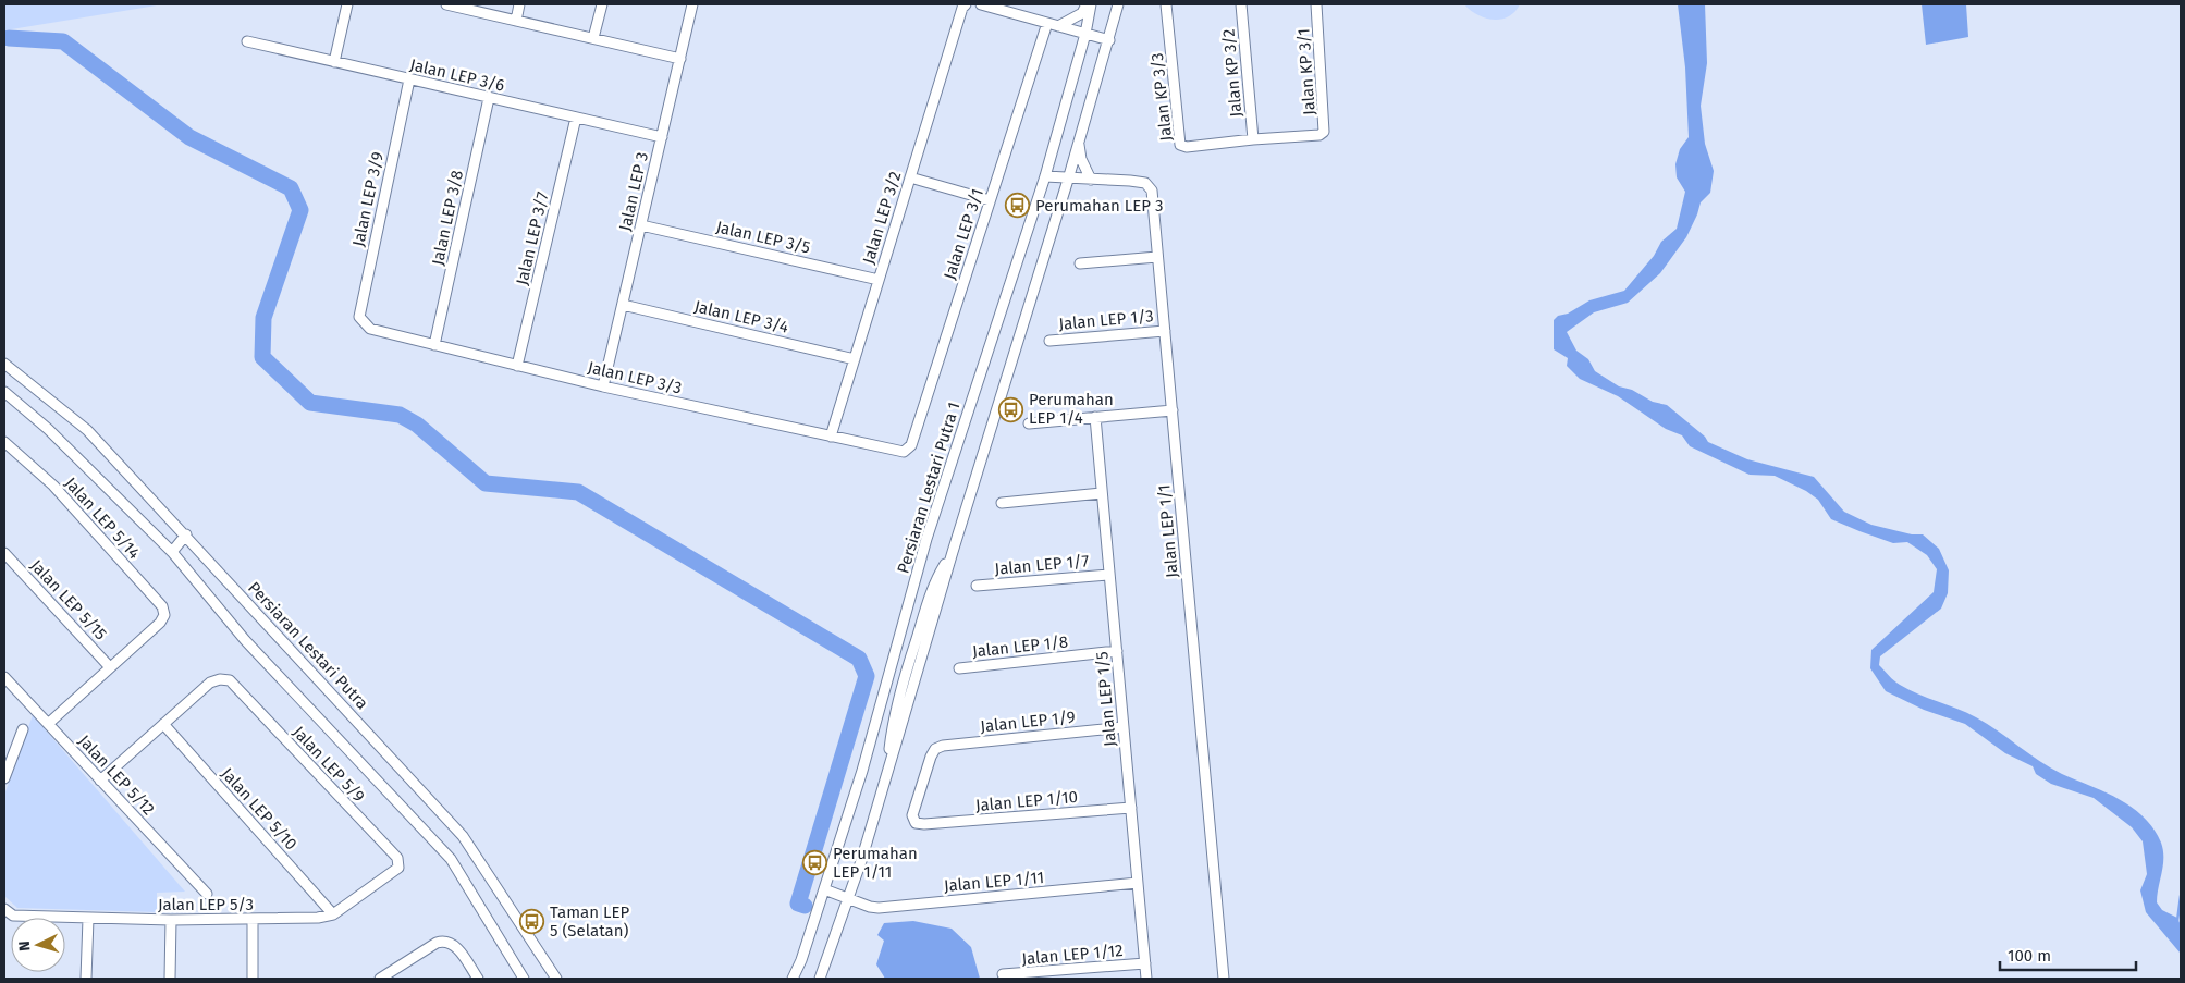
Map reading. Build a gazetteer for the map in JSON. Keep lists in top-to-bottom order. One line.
{"streets":{"street":["Jalan KP 3/1","Jalan KP 3/2","Jalan LEP 3/6","Jalan KP 3/3","Jalan LEP 3","Jalan LEP 3/9","Jalan LEP 3/8","Jalan LEP 3/2","Jalan LEP 3/1","Jalan LEP 3/5","Jalan LEP 3/7","Jalan LEP 3/4","Jalan LEP 1/3","Jalan LEP 3/3","Persiaran Lestari Putra 1","Jalan LEP 5/14","Jalan LEP 1/1","Jalan LEP 1/7","Jalan LEP 5/15","Persiaran Lestari Putra","Jalan LEP 1/8","Jalan LEP 1/5","Jalan LEP 1/9","Jalan LEP 5/9","Jalan LEP 5/12","Jalan LEP 1/10","Jalan LEP 5/10","Jalan LEP 1/11","Jalan LEP 5/3","Jalan LEP 1/12"]},"crossings":[["Jalan KP 3/1","Jalan KP 3/2"],["Jalan KP 3/1","Jalan KP 3/3"],["Jalan KP 3/2","Jalan KP 3/3"],["Jalan LEP 3/6","Jalan LEP 3"],["Jalan LEP 3/6","Jalan LEP 3/9"],["Jalan LEP 3/6","Jalan LEP 3/8"],["Jalan LEP 3/6","Jalan LEP 3/7"],["Jalan LEP 3","Jalan LEP 3/5"],["Jalan LEP 3","Jalan LEP 3/4"],["Jalan LEP 3","Jalan LEP 3/3"],["Jalan LEP 3/9","Jalan LEP 3/3"],["Jalan LEP 3/8","Jalan LEP 3/3"],["Jalan LEP 3/2","Jalan LEP 3/5"],["Jalan LEP 3/2","Jalan LEP 3/4"],["Jalan LEP 3/2","Jalan LEP 3/3"],["Jalan LEP 3/1","Jalan LEP 3/3"],["Jalan LEP 3/7","Jalan LEP 3/3"],["Jalan LEP 1/3","Jalan LEP 1/1"],["Persiaran Lestari Putra 1","Jalan LEP 1/1"],["Persiaran Lestari Putra 1","Jalan LEP 1/11"],["Jalan LEP 5/14","Jalan LEP 5/15"],["Jalan LEP 1/7","Jalan LEP 1/5"],["Jalan LEP 1/8","Jalan LEP 1/5"],["Jalan LEP 1/5","Jalan LEP 1/9"],["Jalan LEP 1/5","Jalan LEP 1/10"],["Jalan LEP 1/5","Jalan LEP 1/11"],["Jalan LEP 1/5","Jalan LEP 1/12"],["Jalan LEP 1/9","Jalan LEP 1/10"],["Jalan LEP 5/9","Jalan LEP 5/10"],["Jalan LEP 5/9","Jalan LEP 5/3"],["Jalan LEP 5/10","Jalan LEP 5/3"]],"places":{"bus stop":["Perumahan LEP 3","Perumahan LEP 1/4","Perumahan LEP 1/11","Taman LEP 5 (Selatan)"]},"scale_bar":"100 m","north":"left"}
